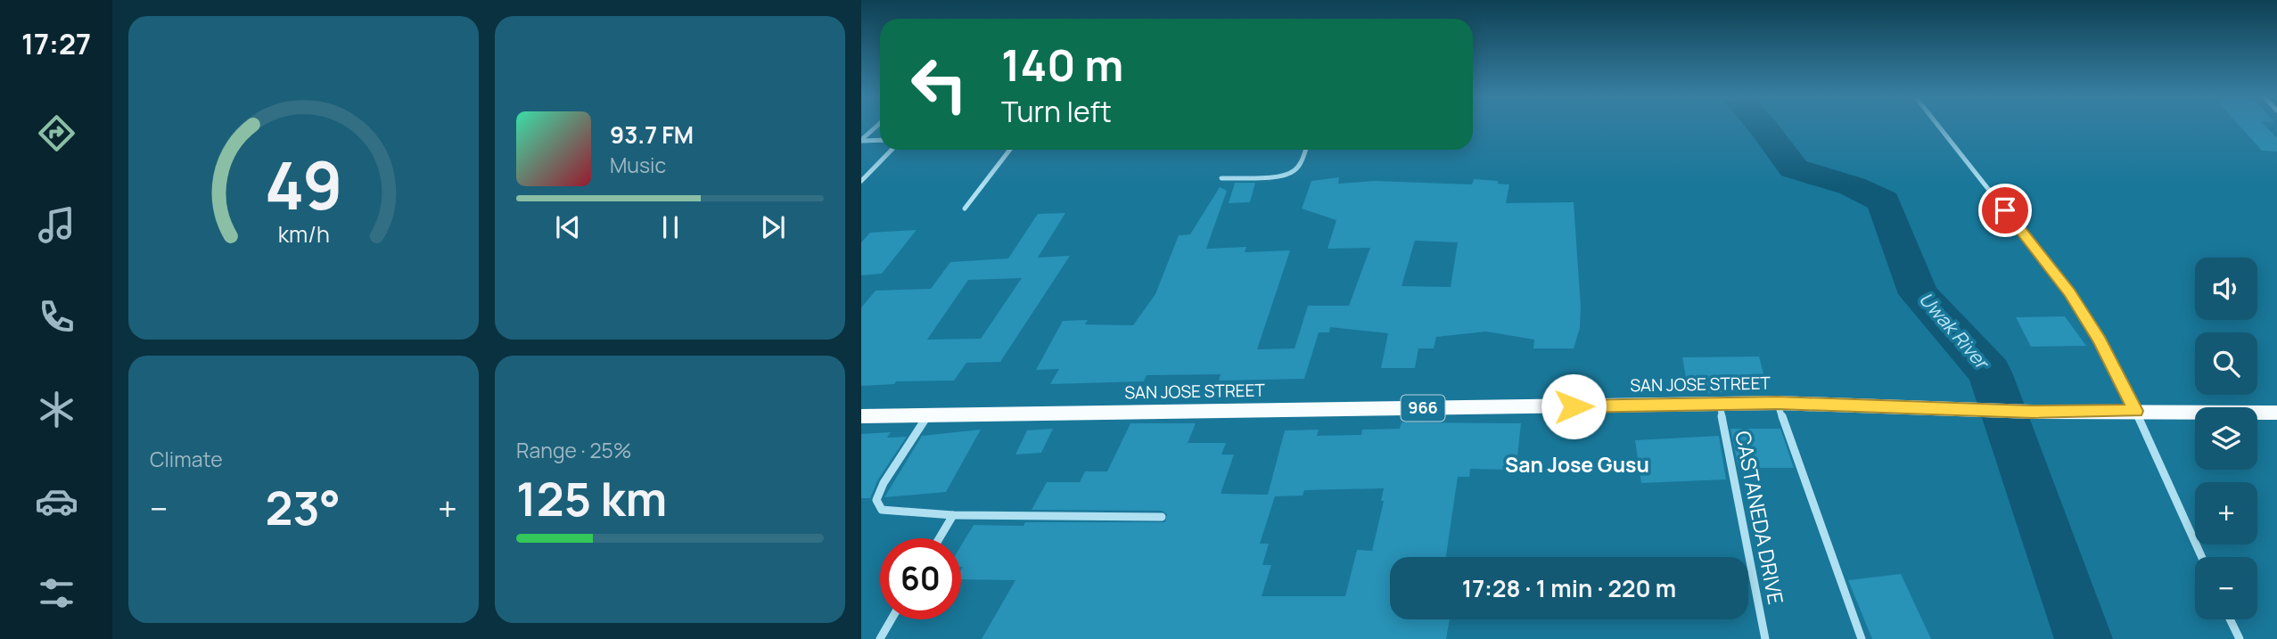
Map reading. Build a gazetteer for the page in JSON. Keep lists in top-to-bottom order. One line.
{"streets":{"main road":["SAN JOSE STREET","966"],"street":["CASTANEDA DRIVE"]},"crossings":[["SAN JOSE STREET","CASTANEDA DRIVE"]],"districts":["San Jose Gusu"],"water":["Uwak River"],"page":{"tabs":"17:27","turn":["140 m","Turn left"],"song":["93.7 FM","Music"],"map_buttons":["+","−"],"tile":["Climate",["Range · 25%","125 km"]],"heat":["−","23°","+"],"limit":"60","trip":"17:28 · 1 min · 220 m","gauge":["49","km/h"]}}
